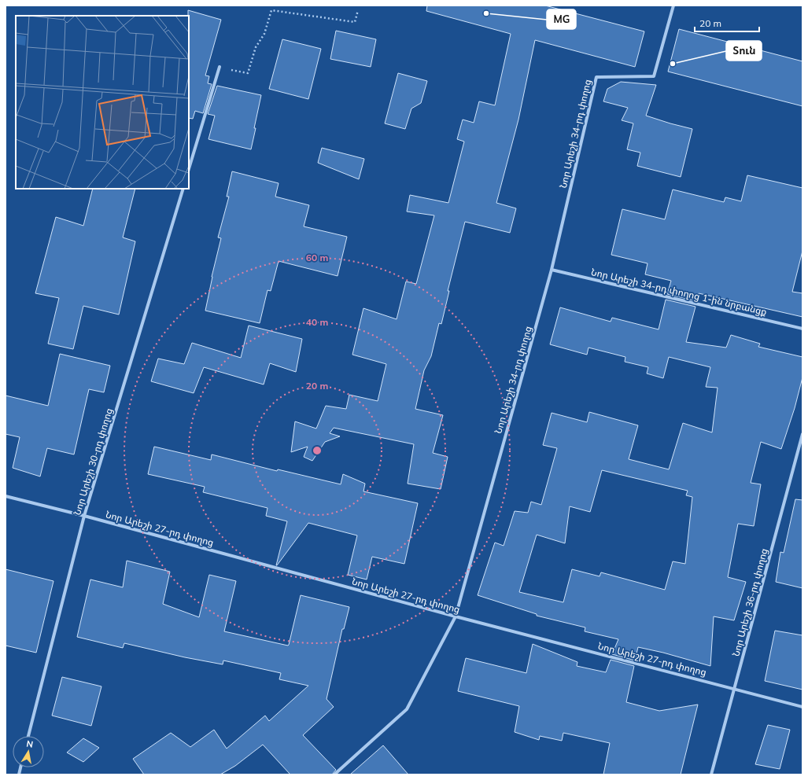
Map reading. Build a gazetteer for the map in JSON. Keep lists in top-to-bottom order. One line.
{"streets":{"street":["Նոր Արեշի 34-րդ փողոց","Նոր Արեշի 34-րդ փողոց 1-ին նրբանցք","Նոր Արեշի 30-րդ փողոց","Նոր Արեշի 27-րդ փողոց","Նոր Արեշի 36-րդ փողոց"]},"crossings":[["Նոր Արեշի 34-րդ փողոց","Նոր Արեշի 34-րդ փողոց 1-ին նրբանցք"],["Նոր Արեշի 34-րդ փողոց","Նոր Արեշի 27-րդ փողոց"],["Նոր Արեշի 30-րդ փողոց","Նոր Արեշի 27-րդ փողոց"],["Նոր Արեշի 27-րդ փողոց","Նոր Արեշի 36-րդ փողոց"]],"places":["MG","Տուն"],"scale_bar":"20 m","north":"top","rings":["60 m","40 m","20 m"]}
